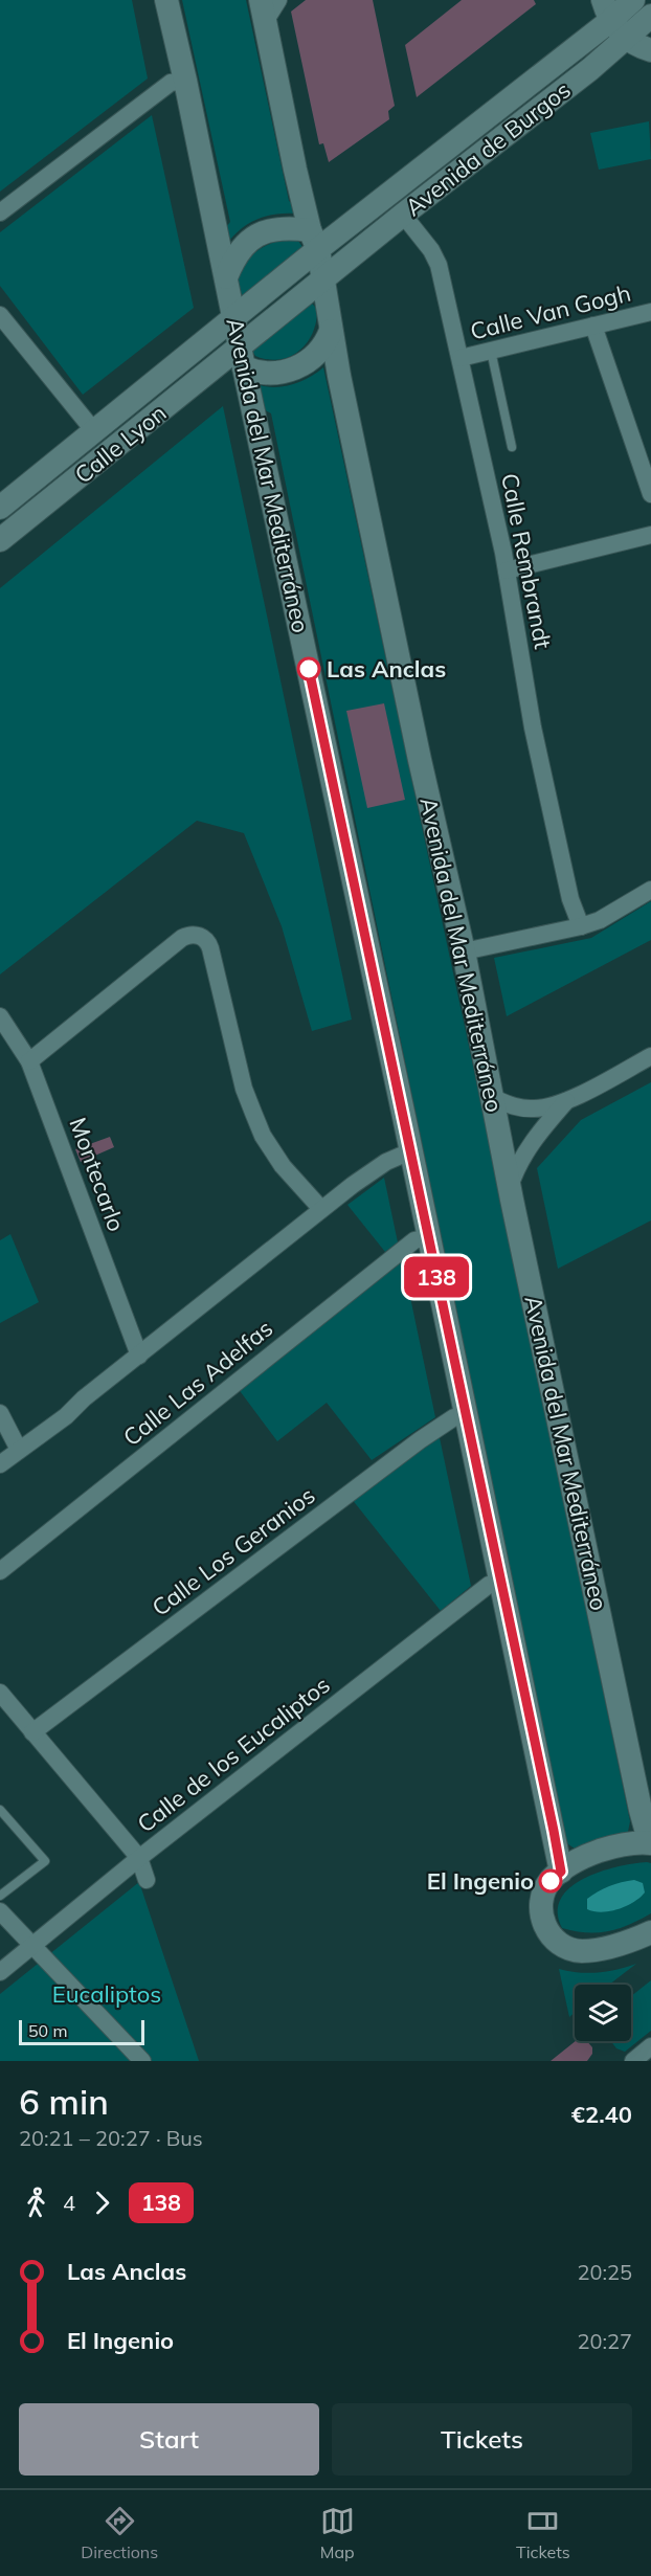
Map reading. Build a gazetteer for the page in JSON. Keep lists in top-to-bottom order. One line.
{"streets":{"street":["Avenida de Burgos","Calle Van Gogh","Calle Lyon","Avenida del Mar Mediterráneo","Calle Rembrandt","Montecarlo","Calle Las Adelfas","Calle Los Geranios","Calle de los Eucaliptos"]},"crossings":[["Avenida de Burgos","Calle Lyon"],["Avenida de Burgos","Avenida del Mar Mediterráneo"],["Avenida de Burgos","Calle Rembrandt"],["Calle Van Gogh","Calle Rembrandt"],["Calle Lyon","Avenida del Mar Mediterráneo"],["Avenida del Mar Mediterráneo","Calle Las Adelfas"],["Avenida del Mar Mediterráneo","Calle Los Geranios"],["Avenida del Mar Mediterráneo","Calle de los Eucaliptos"]],"parks":["Eucaliptos"],"places":["Las Anclas","El Ingenio"],"lines":["bus line 138"],"scale_bar":"50 m","page":{"on_map":"138","scale":"50 m","heading":["6 min","20:21 – 20:27 · Bus","€2.40"],"legs":["4","138"],"list":[{"name":"Las Anclas","value":"20:25"},{"name":"El Ingenio","value":"20:27"}],"buttons":["Start","Tickets"],"tabs":["Directions","Map","Tickets"]}}
